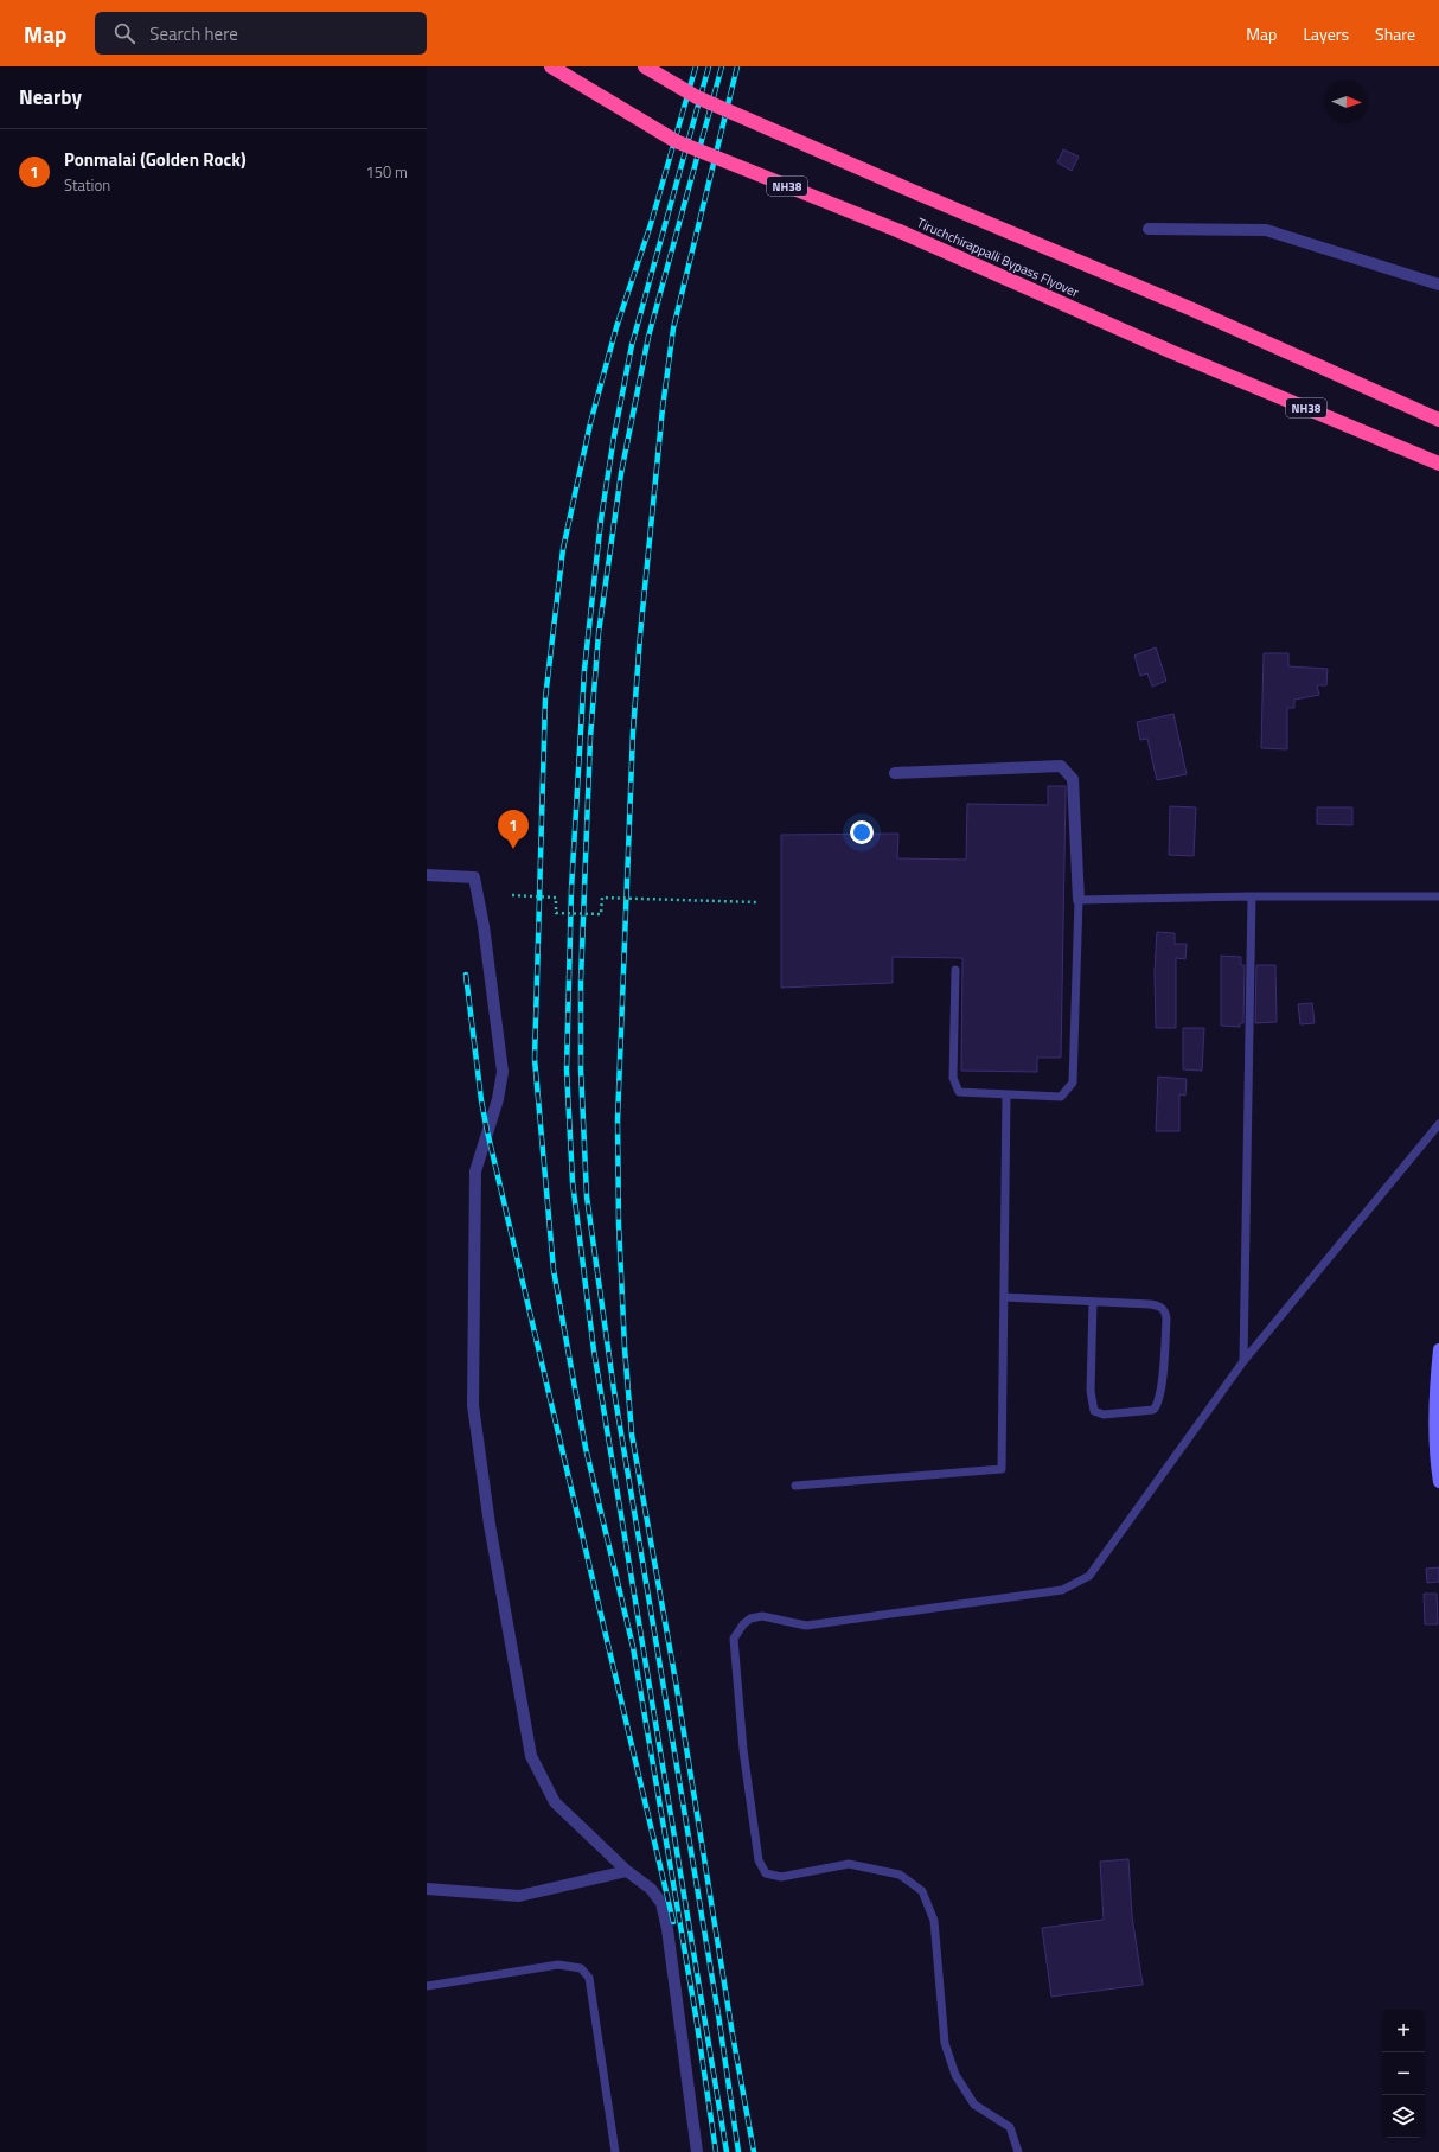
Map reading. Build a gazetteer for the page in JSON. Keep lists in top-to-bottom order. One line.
{"streets":{"highway":["NH38","Tiruchchirappalli Bypass Flyover"]},"north":"right","page":{"header":"Map","search":"Search here","nav":["Map","Layers","Share"],"heading":"Nearby","list":[{"mark":"1","name":"Ponmalai (Golden Rock)","note":"Station","value":"150 m"}],"pins":"1","map_buttons":["+","−"]}}
